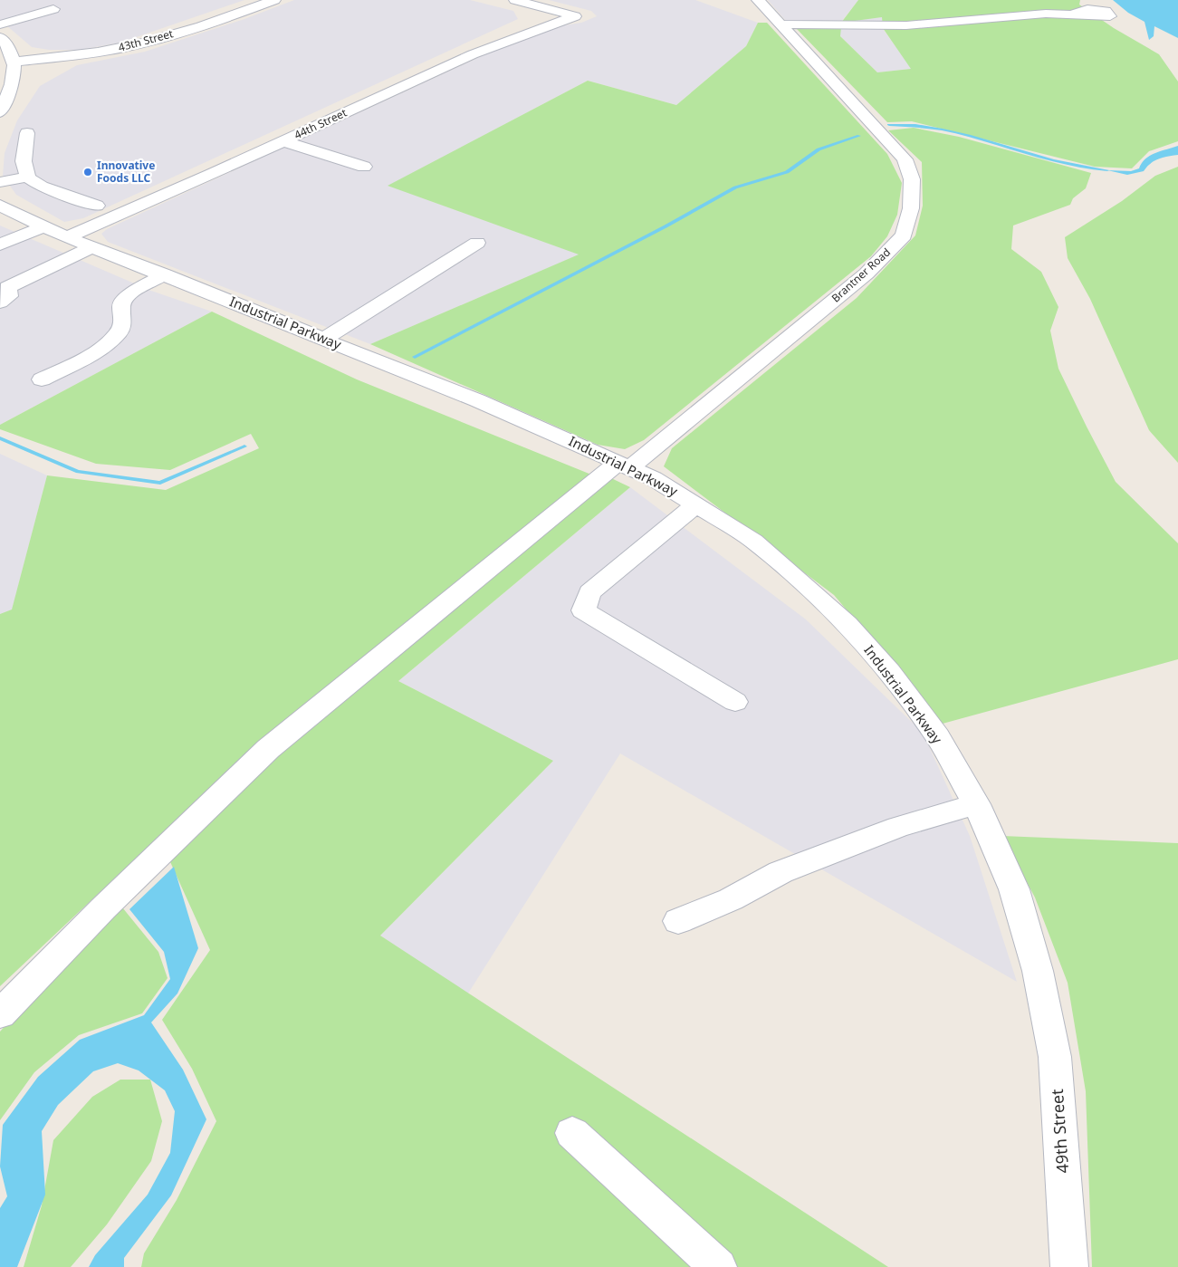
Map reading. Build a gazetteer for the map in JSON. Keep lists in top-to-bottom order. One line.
{"streets":{"street":["43th Street","44th Street","Brantner Road","Industrial Parkway","49th Street"]},"crossings":[["44th Street","Industrial Parkway"],["Brantner Road","Industrial Parkway"],["Industrial Parkway","49th Street"]],"places":["Innovative Foods LLC"]}
